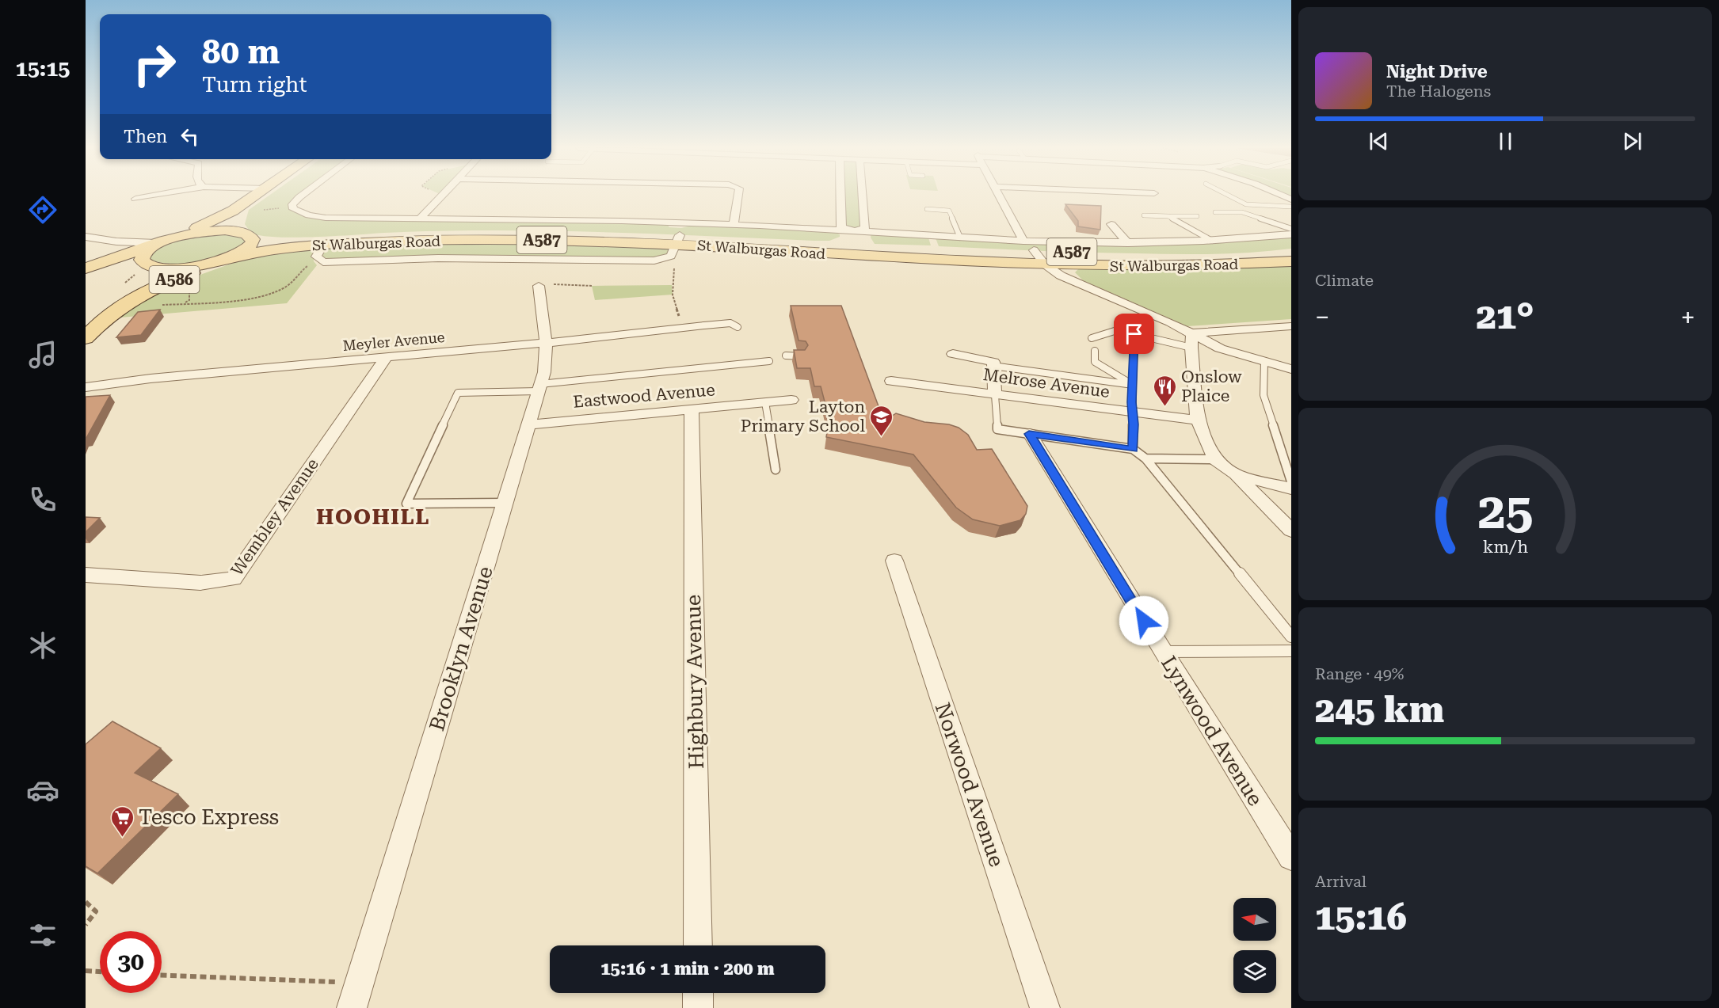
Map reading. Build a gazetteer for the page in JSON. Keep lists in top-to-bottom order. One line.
{"streets":{"main road":["A587","St Walburgas Road","A586"],"street":["Meyler Avenue","Melrose Avenue","Eastwood Avenue","Wembley Avenue","Brooklyn Avenue","Highbury Avenue","Lynwood Avenue","Norwood Avenue"]},"crossings":[["St Walburgas Road","A586"],["Meyler Avenue","Wembley Avenue"],["Meyler Avenue","Brooklyn Avenue"],["Eastwood Avenue","Brooklyn Avenue"],["Eastwood Avenue","Highbury Avenue"]],"districts":["HOOHILL"],"places":{"restaurant":["Onslow Plaice"],"school or university":["Layton Primary School"],"supermarket":["Tesco Express"]},"north":"left","page":{"tabs":"15:15","turn":["80 m","Turn right"],"song":["Night Drive","The Halogens"],"then":"Then","tile":["Climate",["Range · 49%","245 km"],["Arrival","15:16"]],"heat":["−","21°","+"],"limit":"30","trip":"15:16 · 1 min · 200 m","gauge":["25","km/h"]}}
